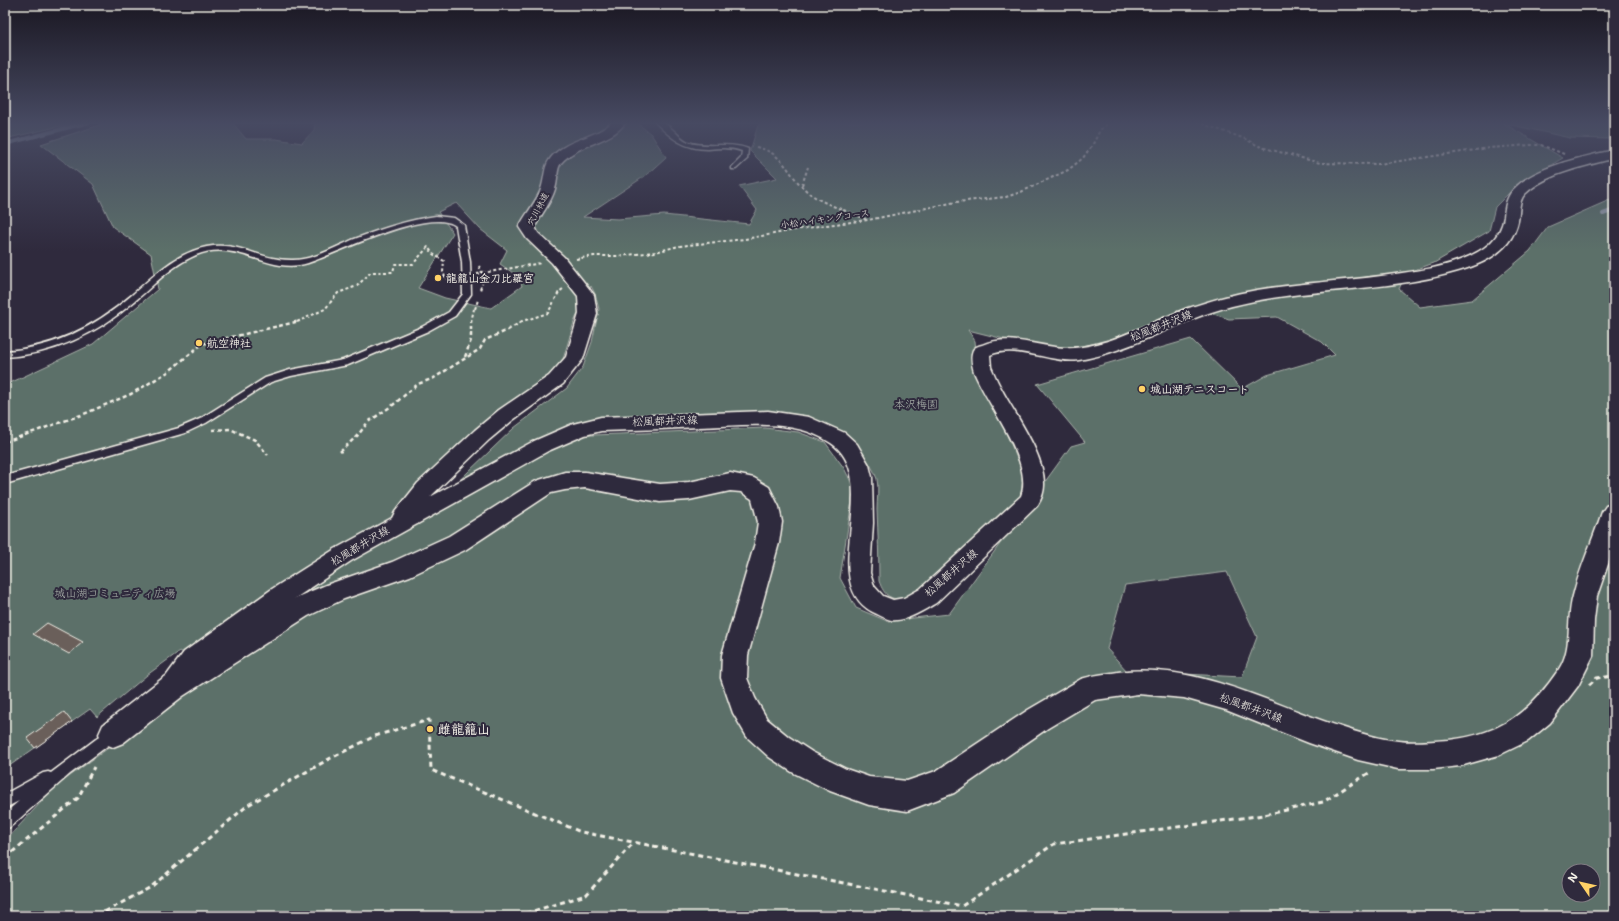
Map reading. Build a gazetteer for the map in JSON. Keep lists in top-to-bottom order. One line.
{"streets":{"street":["穴川林道","松風都井沢線"],"path":["小松ハイキングコース"]},"crossings":[["穴川林道","小松ハイキングコース"]],"parks":["本沢梅園","城山湖コミュニティ広場"],"places":["龍籠山金刀比羅宮","航空神社","城山湖テニスコート","雌龍籠山"],"north":"top left"}
